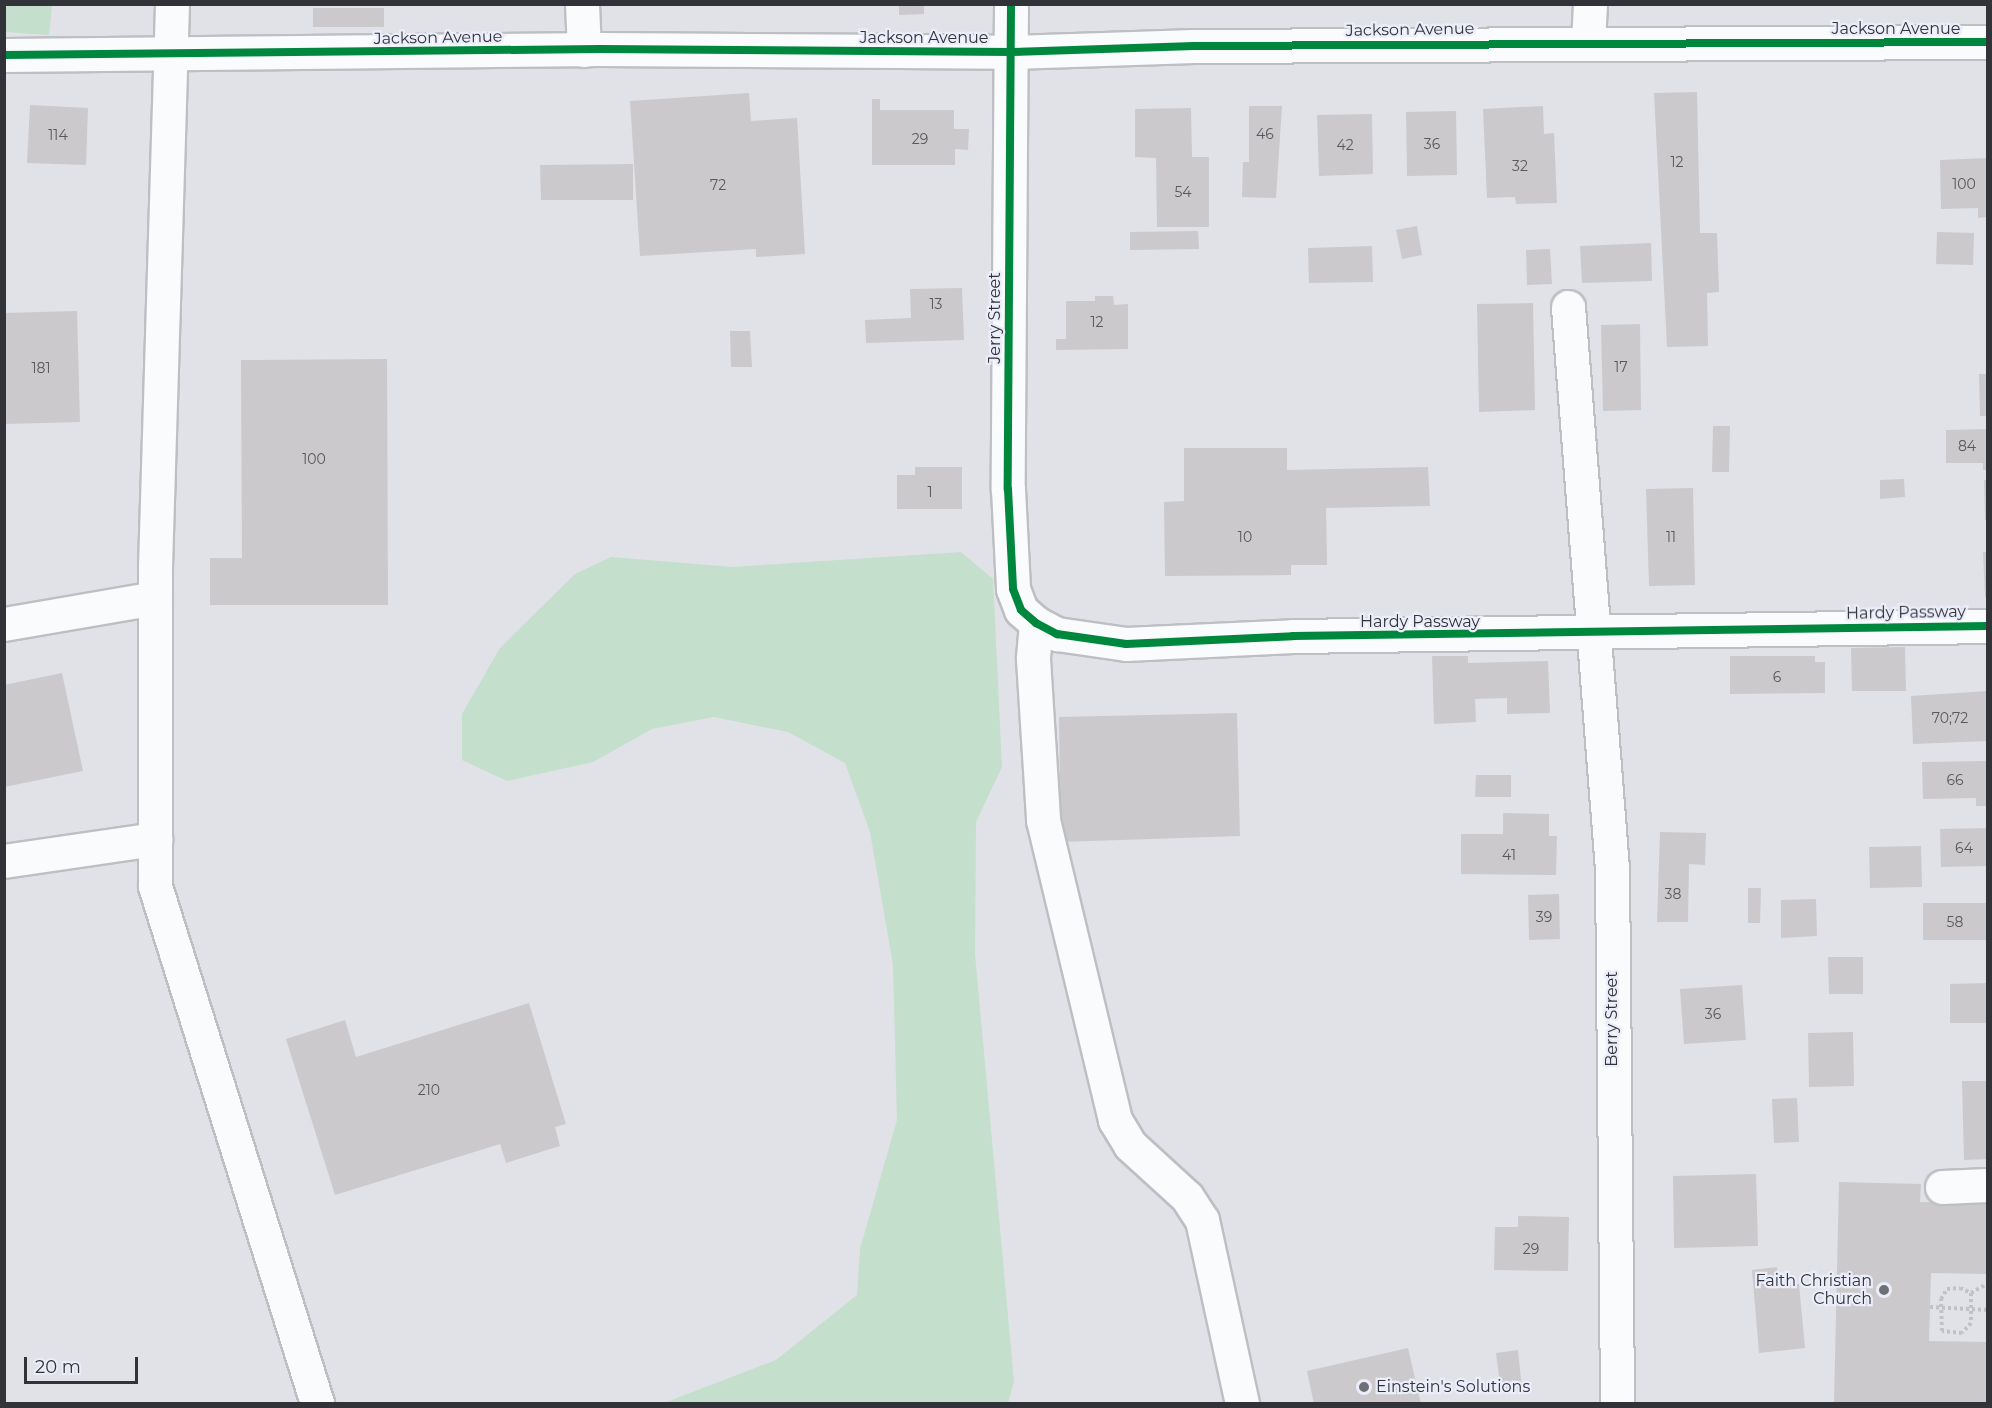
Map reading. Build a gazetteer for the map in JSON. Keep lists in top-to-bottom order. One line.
{"streets":{"street":["Jackson Avenue","Jerry Street","Hardy Passway","Berry Street"]},"crossings":[["Jackson Avenue","Jerry Street"],["Jerry Street","Hardy Passway"],["Hardy Passway","Berry Street"]],"places":["Faith Christian Church","Einstein's Solutions"],"house_numbers":["46","114","29","36","42","12","32","100","72","54","13","12","17","181","84","100","1","10","11","6","70;72","66","64","41","38","39","58","36","210","29"],"scale_bar":"20 m"}
